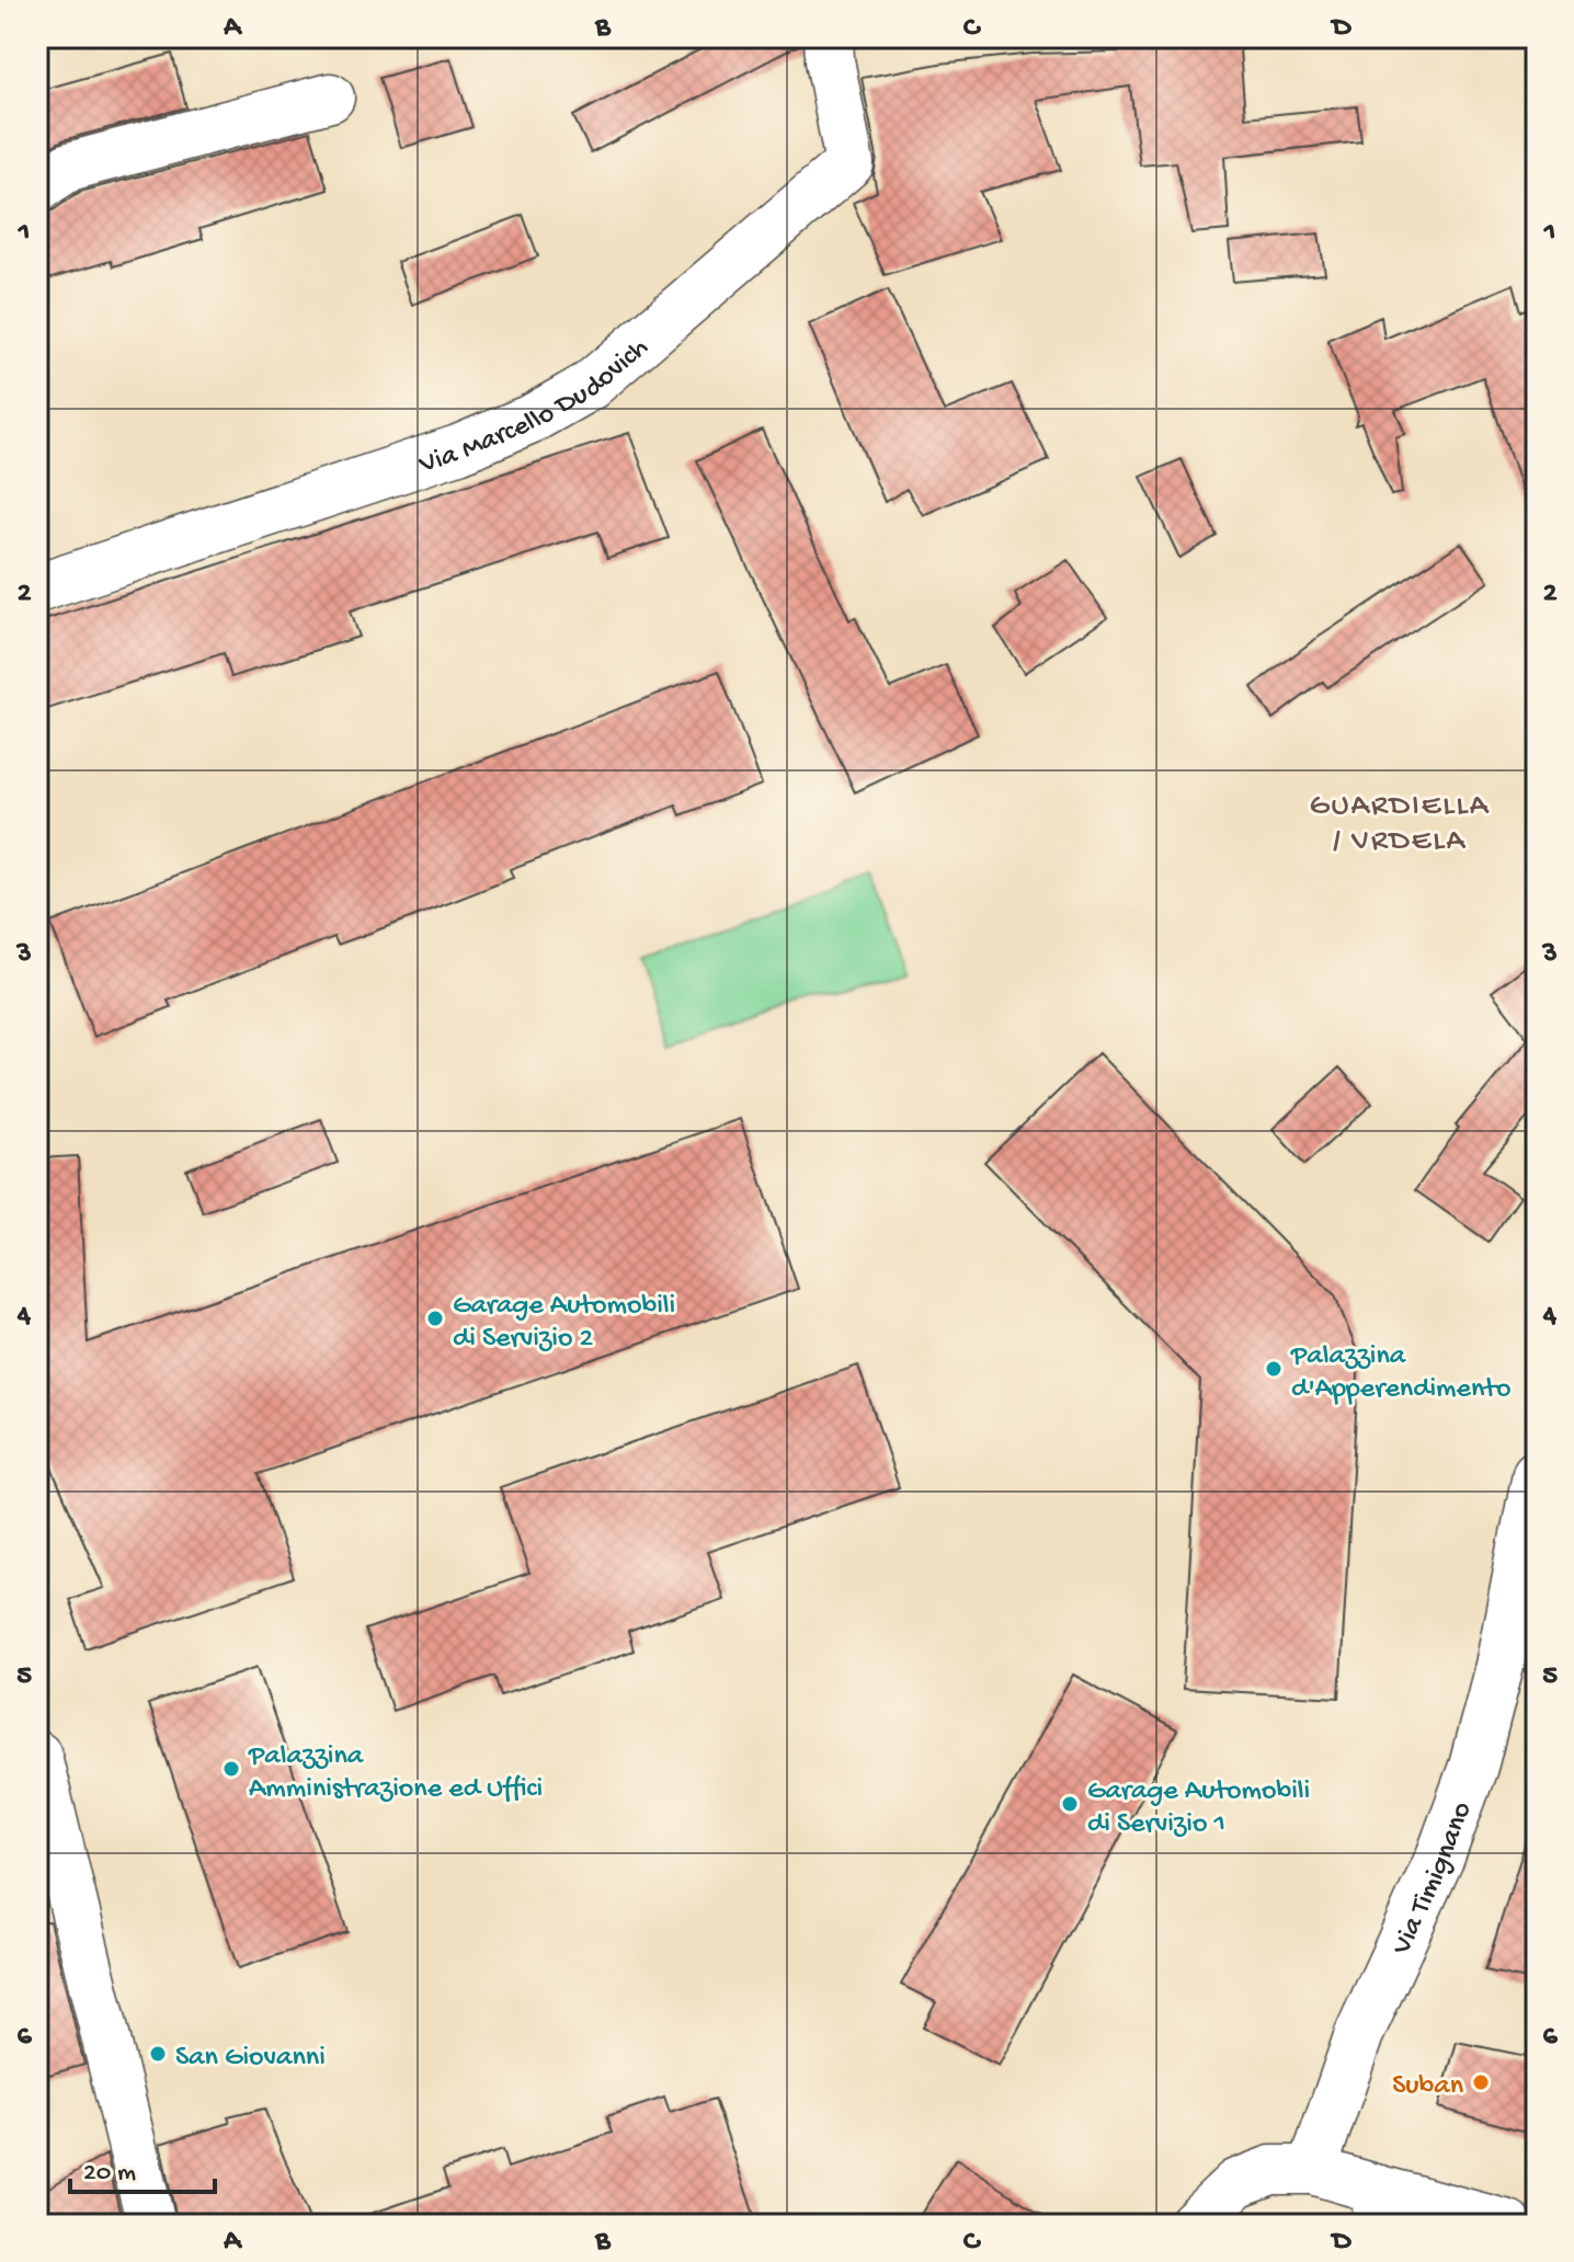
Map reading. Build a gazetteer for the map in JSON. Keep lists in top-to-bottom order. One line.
{"streets":{"street":["Via Marcello Dudovich","Via Timignano"]},"districts":["GUARDIELLA / VRDELA"],"places":["Garage Automobili di Servizio 2","Palazzina d'Apperendimento","Palazzina Amministrazione ed Uffici","Garage Automobili di Servizio 1","San Giovanni","Suban"],"scale_bar":"20 m","grid":{"columns":["A","B","C","D"],"rows":["1","2","3","4","5","6"]}}
